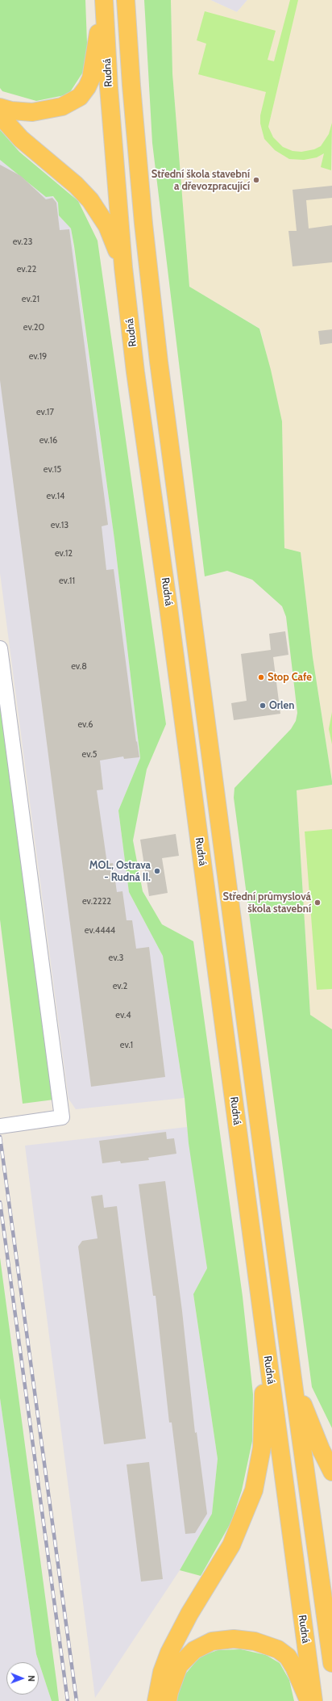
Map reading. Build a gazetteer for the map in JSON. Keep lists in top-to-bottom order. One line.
{"streets":{"highway":["Rudná"]},"places":["Střední škola stavební a dřevozpracující","Stop Cafe","Orlen","MOL, Ostrava - Rudná II.","Střední průmyslová škola stavební"],"house_numbers":["ev.23","ev.22","ev.21","ev.20","ev.19","ev.17","ev.16","ev.15","ev.14","ev.13","ev.12","ev.11","ev.8","ev.6","ev.5","ev.2222","ev.4444","ev.3","ev.2","ev.4","ev.1"],"north":"right"}
